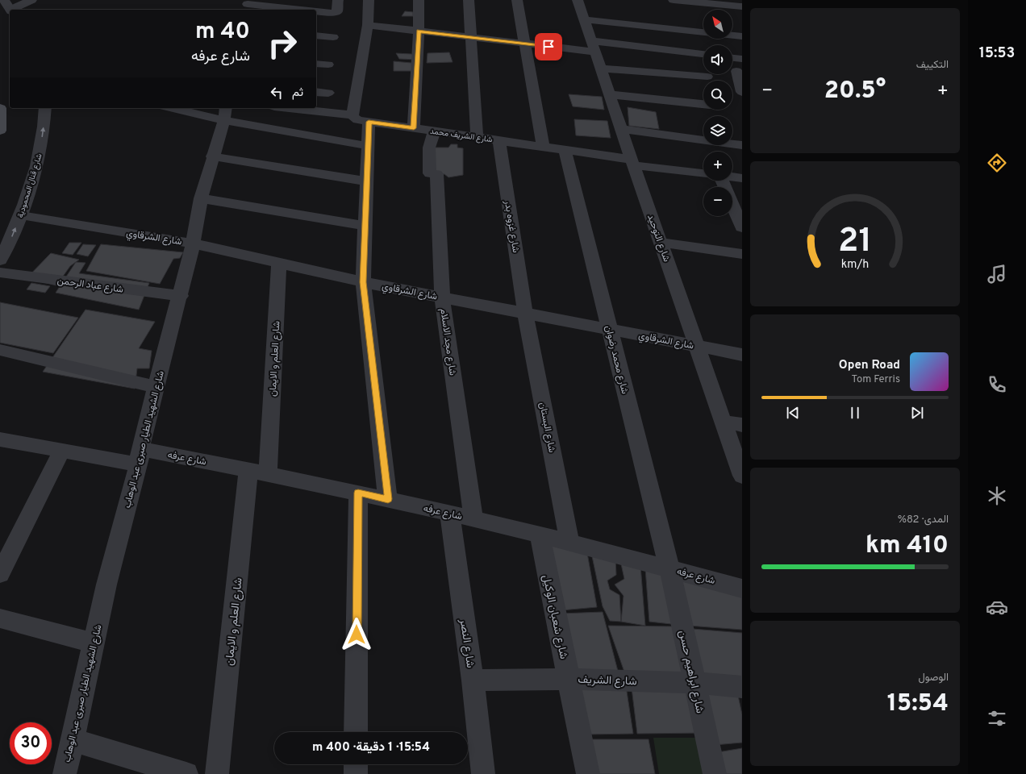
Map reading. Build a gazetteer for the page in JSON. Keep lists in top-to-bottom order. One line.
{"streets":{"street":["شارع الشريف محمد","شارع قنال المحمودية","شارع غزوه بدر","شارع الشرقاوي","شارع التوحيد","شارع عباد الرحمن","شارع مجد الاسلام","شارع العلم و الايمان","شارع محمد رضوان","شارع البستان","شارع الشهيد الطيار صبرى عبد الوهاب","شارع عرفه","شارع شعبان الوكيل","شارع النصر","شارع ابراهيم حسن","شارع الشريف"]},"crossings":[["شارع الشريف محمد","شارع غزوه بدر"],["شارع الشريف محمد","شارع التوحيد"],["شارع الشريف محمد","شارع مجد الاسلام"],["شارع الشريف محمد","شارع محمد رضوان"],["شارع قنال المحمودية","شارع الشرقاوي"],["شارع غزوه بدر","شارع الشرقاوي"],["شارع غزوه بدر","شارع البستان"],["شارع الشرقاوي","شارع التوحيد"],["شارع الشرقاوي","شارع مجد الاسلام"],["شارع الشرقاوي","شارع العلم و الايمان"],["شارع الشرقاوي","شارع محمد رضوان"],["شارع الشرقاوي","شارع البستان"],["شارع الشرقاوي","شارع الشهيد الطيار صبرى عبد الوهاب"],["شارع عباد الرحمن","شارع الشهيد الطيار صبرى عبد الوهاب"],["شارع مجد الاسلام","شارع عرفه"],["شارع العلم و الايمان","شارع عرفه"],["شارع محمد رضوان","شارع عرفه"],["شارع محمد رضوان","شارع ابراهيم حسن"],["شارع البستان","شارع عرفه"],["شارع الشهيد الطيار صبرى عبد الوهاب","شارع عرفه"],["شارع عرفه","شارع شعبان الوكيل"],["شارع عرفه","شارع النصر"],["شارع عرفه","شارع ابراهيم حسن"],["شارع شعبان الوكيل","شارع الشريف"],["شارع النصر","شارع الشريف"],["شارع ابراهيم حسن","شارع الشريف"]],"one_way":["شارع قنال المحمودية"],"north":"top left","page":{"tabs":"15:53","tile":["التكييف",["المدى · 82%","410 km"],["الوصول","15:54"]],"map_buttons":["+","−"],"turn":["40 m","شارع عرفه"],"then":"ثم","heat":["−","20.5°","+"],"song":["Open Road","Tom Ferris"],"limit":"30","trip":"15:54 · 1 دقيقة · 400 m","gauge":["21","km/h"]}}
